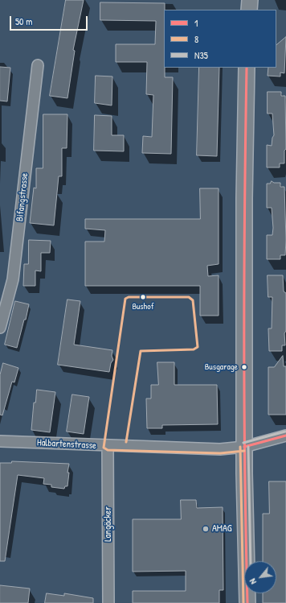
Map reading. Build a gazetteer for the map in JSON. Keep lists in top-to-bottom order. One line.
{"streets":{"street":["Bifangstrasse","Halbartenstrasse","Langäcker"]},"crossings":[["Halbartenstrasse","Langäcker"]],"places":["Bushof","Busgarage","AMAG"],"lines":["transit line 1","transit line 8","transit line N35"],"legend":["1","8","N35"],"scale_bar":"50 m","north":"bottom left"}
